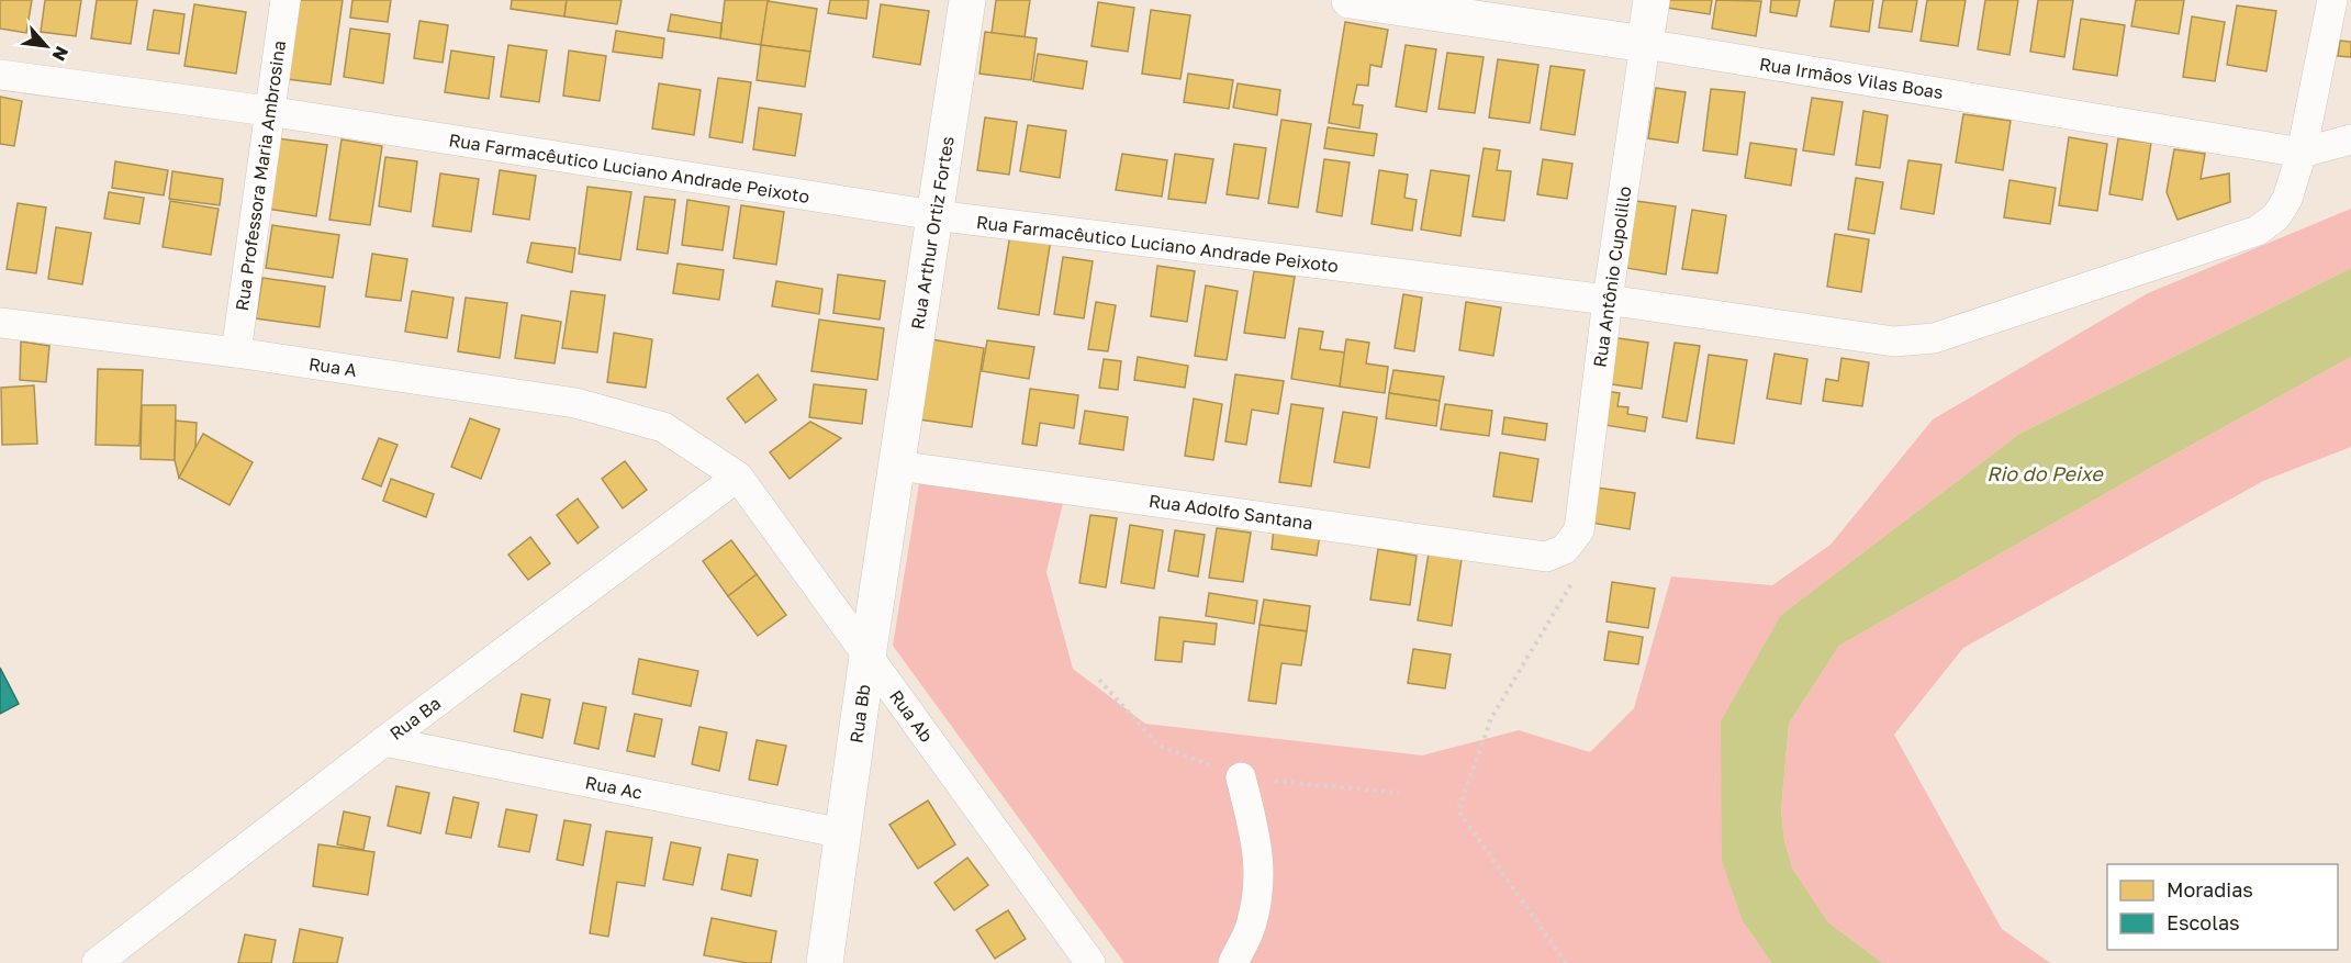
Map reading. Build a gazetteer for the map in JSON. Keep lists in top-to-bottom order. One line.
{"streets":{"street":["Rua Irmãos Vilas Boas","Rua Farmacêutico Luciano Andrade Peixoto","Rua Professora Maria Ambrosina","Rua Arthur Ortiz Fortes","Rua Antônio Cupolillo","Rua A","Rua Adolfo Santana","Rua Bb","Rua Ab","Rua Ba","Rua Ac"]},"crossings":[["Rua Irmãos Vilas Boas","Rua Farmacêutico Luciano Andrade Peixoto"],["Rua Irmãos Vilas Boas","Rua Antônio Cupolillo"],["Rua Farmacêutico Luciano Andrade Peixoto","Rua Professora Maria Ambrosina"],["Rua Farmacêutico Luciano Andrade Peixoto","Rua Arthur Ortiz Fortes"],["Rua Farmacêutico Luciano Andrade Peixoto","Rua Antônio Cupolillo"],["Rua Professora Maria Ambrosina","Rua A"],["Rua Arthur Ortiz Fortes","Rua Adolfo Santana"],["Rua Arthur Ortiz Fortes","Rua Bb"],["Rua Antônio Cupolillo","Rua Adolfo Santana"],["Rua A","Rua Ab"],["Rua Adolfo Santana","Rua Bb"],["Rua Bb","Rua Ab"],["Rua Bb","Rua Ac"],["Rua Ab","Rua Ba"],["Rua Ba","Rua Ac"]],"water":["Rio do Peixe"],"legend":["Moradias","Escolas"],"north":"bottom right"}
